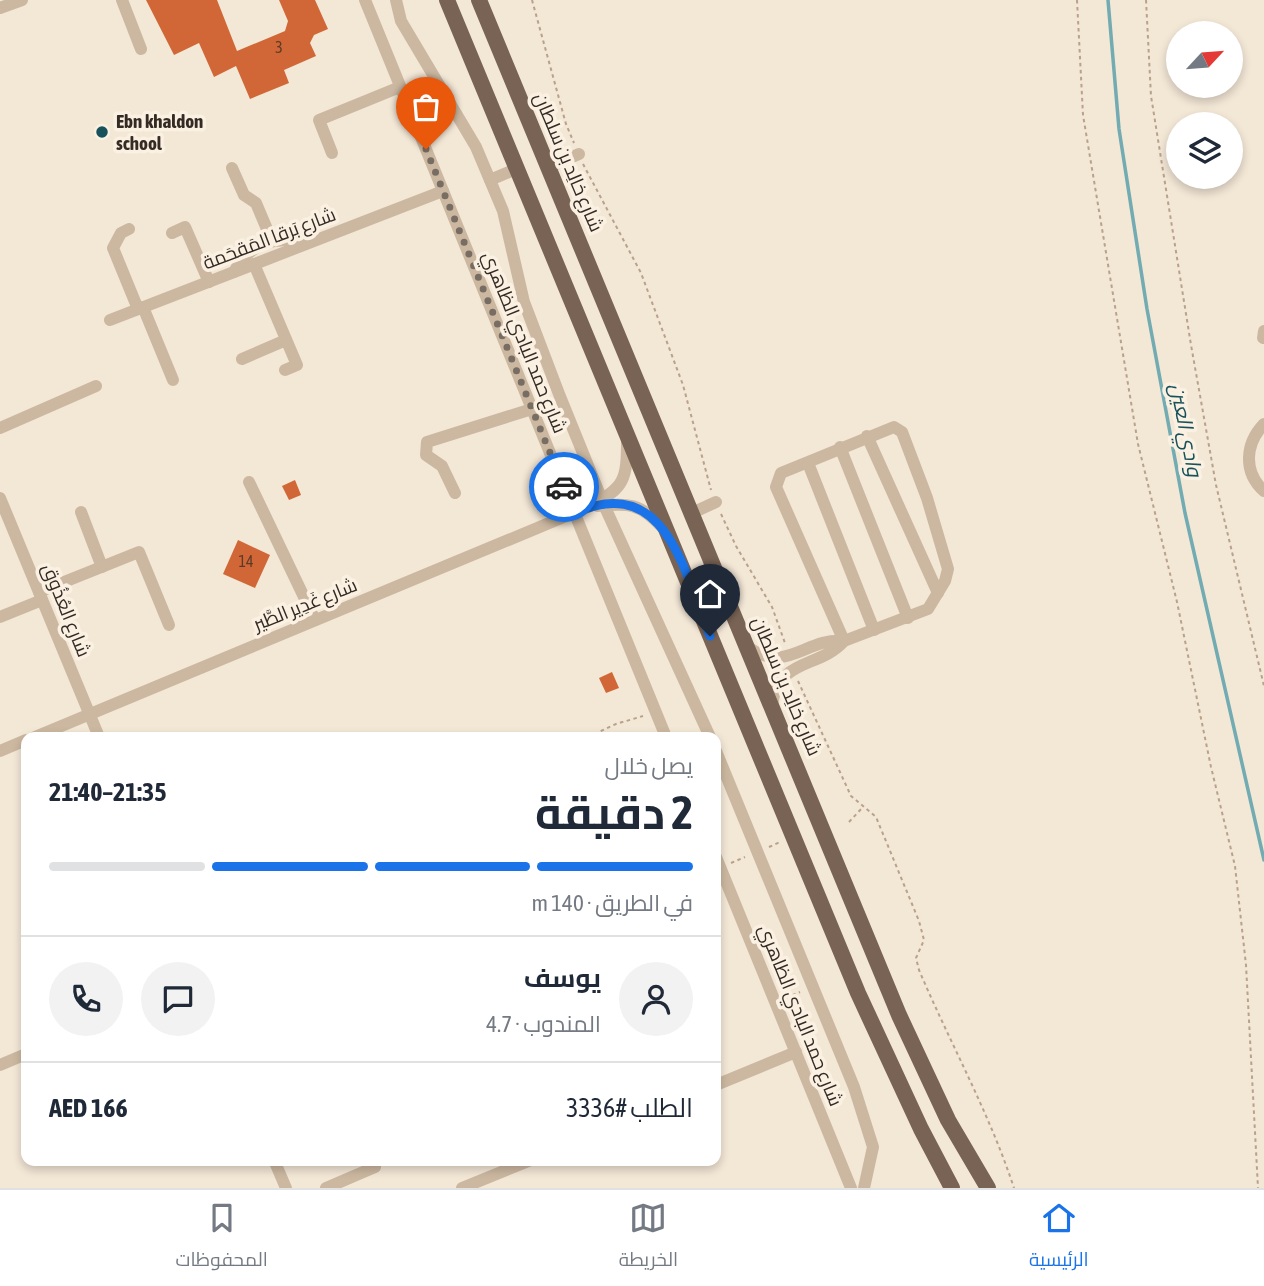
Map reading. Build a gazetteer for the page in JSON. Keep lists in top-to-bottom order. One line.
{"streets":{"main road":["شارع خالِد بن سلطان"],"street":["شارع بَرقا المَقحَمة","شارع حمد البادي الظاهري","شارع غَدِير الطَّير","شارع العُذُوق"]},"crossings":[["شارع بَرقا المَقحَمة","شارع حمد البادي الظاهري"],["شارع حمد البادي الظاهري","شارع غَدِير الطَّير"],["شارع غَدِير الطَّير","شارع العُذُوق"]],"water":["وادي العين"],"places":["Ebn khaldon school"],"house_numbers":["3","14"],"north":"top right","page":{"heading":["2 دقيقة","يصل خلال","21:35–21:40"],"panel":["يوسف","المندوب · 4.7","الطلب #3336","AED 166"],"bar":"في الطريق · 140 m","tabs":["الرئيسية","الخريطة","المحفوظات"]}}
